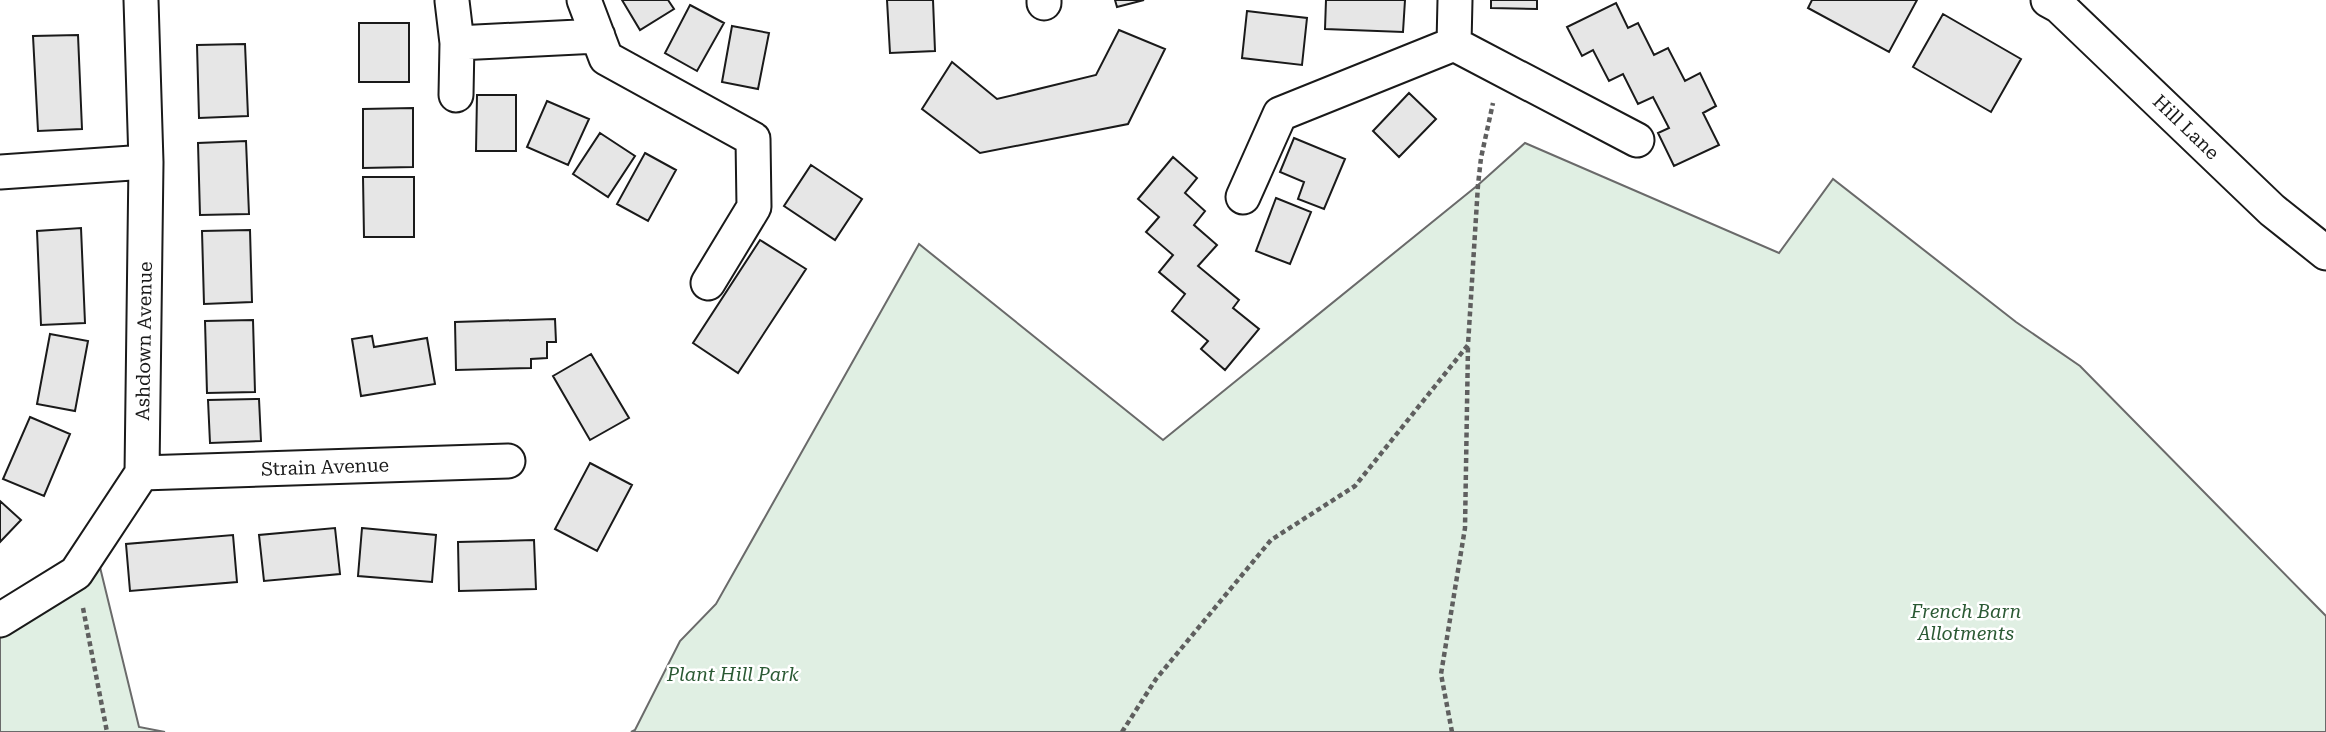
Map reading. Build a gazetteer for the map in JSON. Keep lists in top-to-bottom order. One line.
{"streets":{"street":["Hill Lane","Ashdown Avenue","Strain Avenue"]},"crossings":[["Ashdown Avenue","Strain Avenue"]],"parks":["French Barn Allotments","Plant Hill Park"]}
